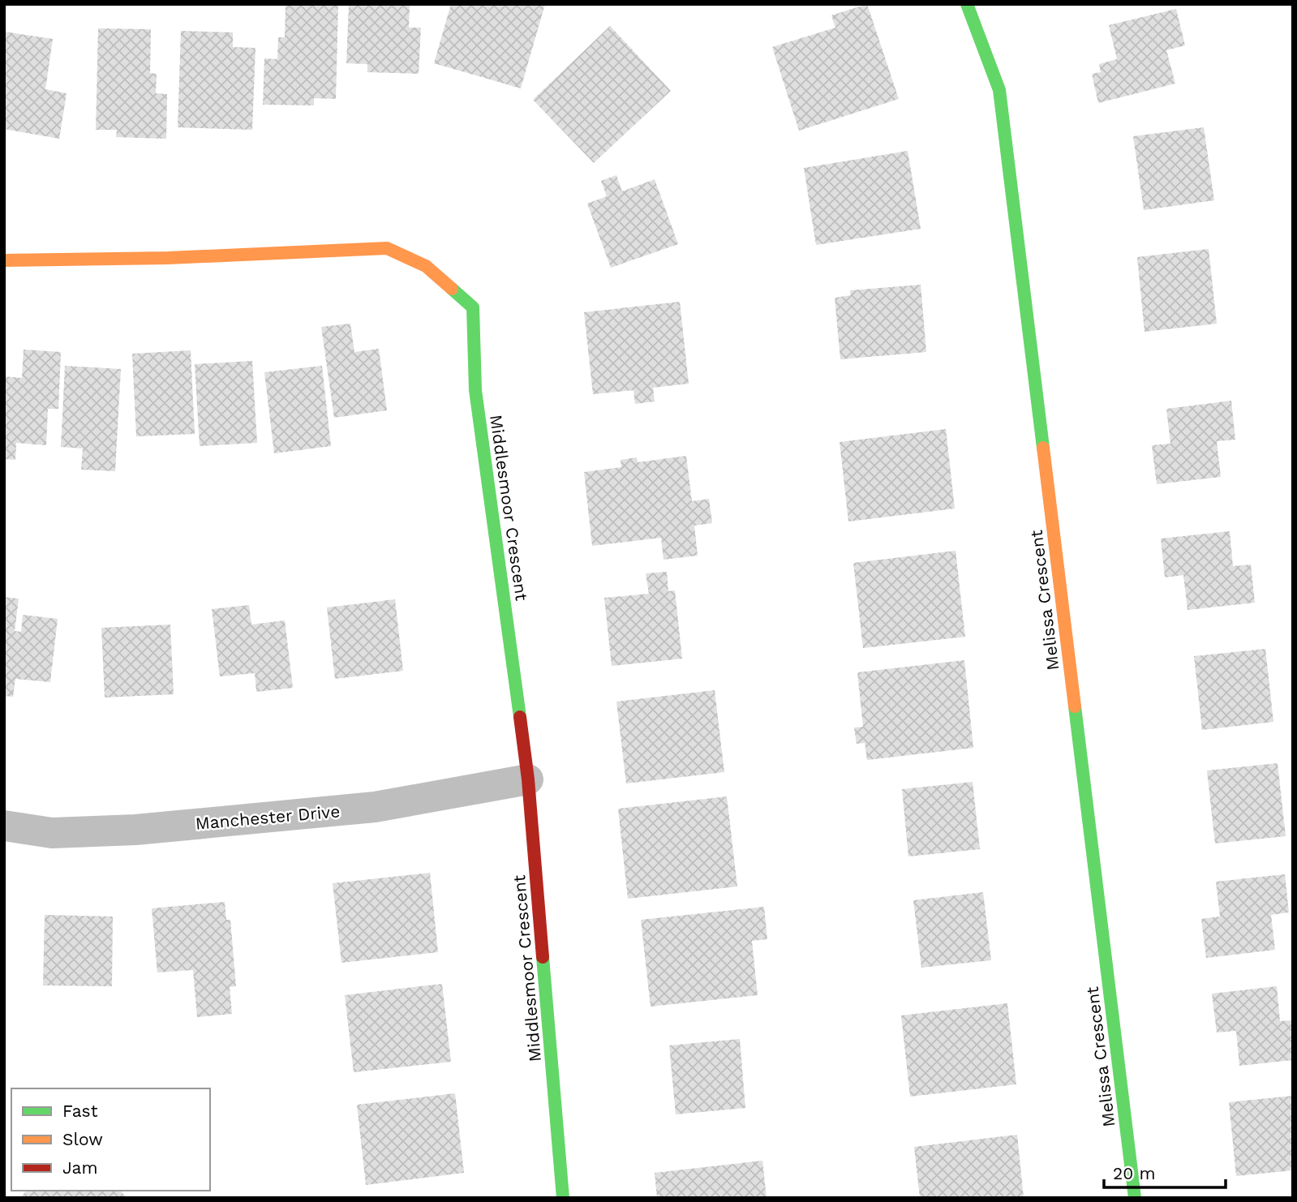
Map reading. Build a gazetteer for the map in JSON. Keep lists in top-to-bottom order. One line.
{"streets":{"street":["Middlesmoor Crescent","Melissa Crescent","Manchester Drive"]},"crossings":[["Middlesmoor Crescent","Manchester Drive"]],"legend":["Fast","Slow","Jam"],"scale_bar":"20 m"}
